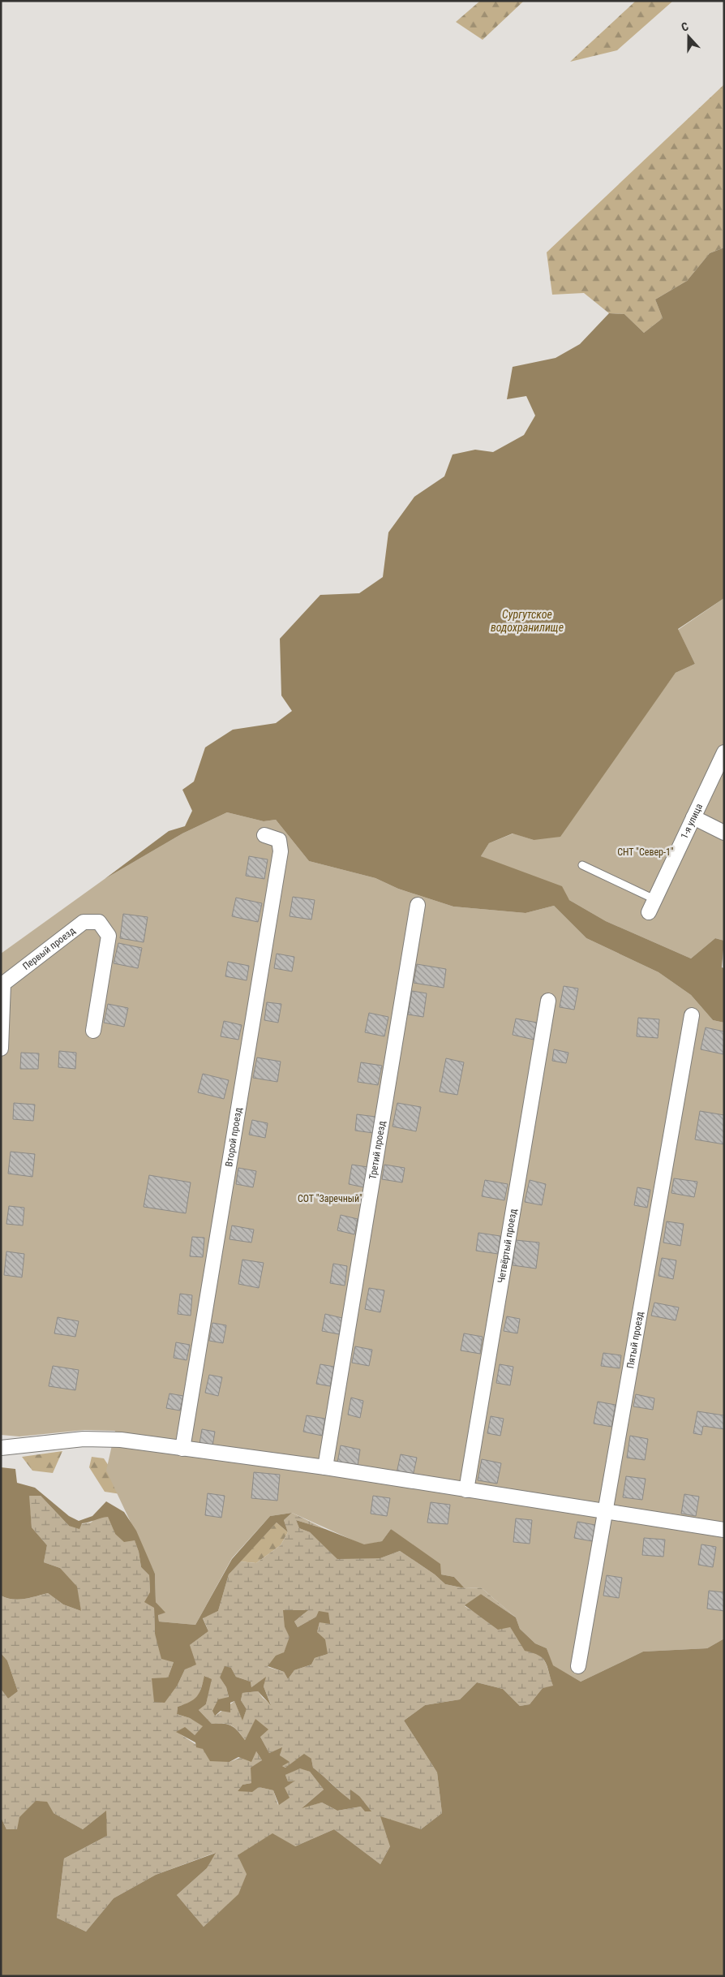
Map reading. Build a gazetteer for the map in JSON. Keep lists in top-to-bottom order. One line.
{"streets":{"street":["1-я улица","Первый проезд","Второй проезд","Третий проезд","Четвёртый проезд","Пятый проезд"]},"water":["Сургутское водохранилище"],"parks":["СНТ \"Север-1\"","СОТ \"Заречный\""],"north":"top"}
